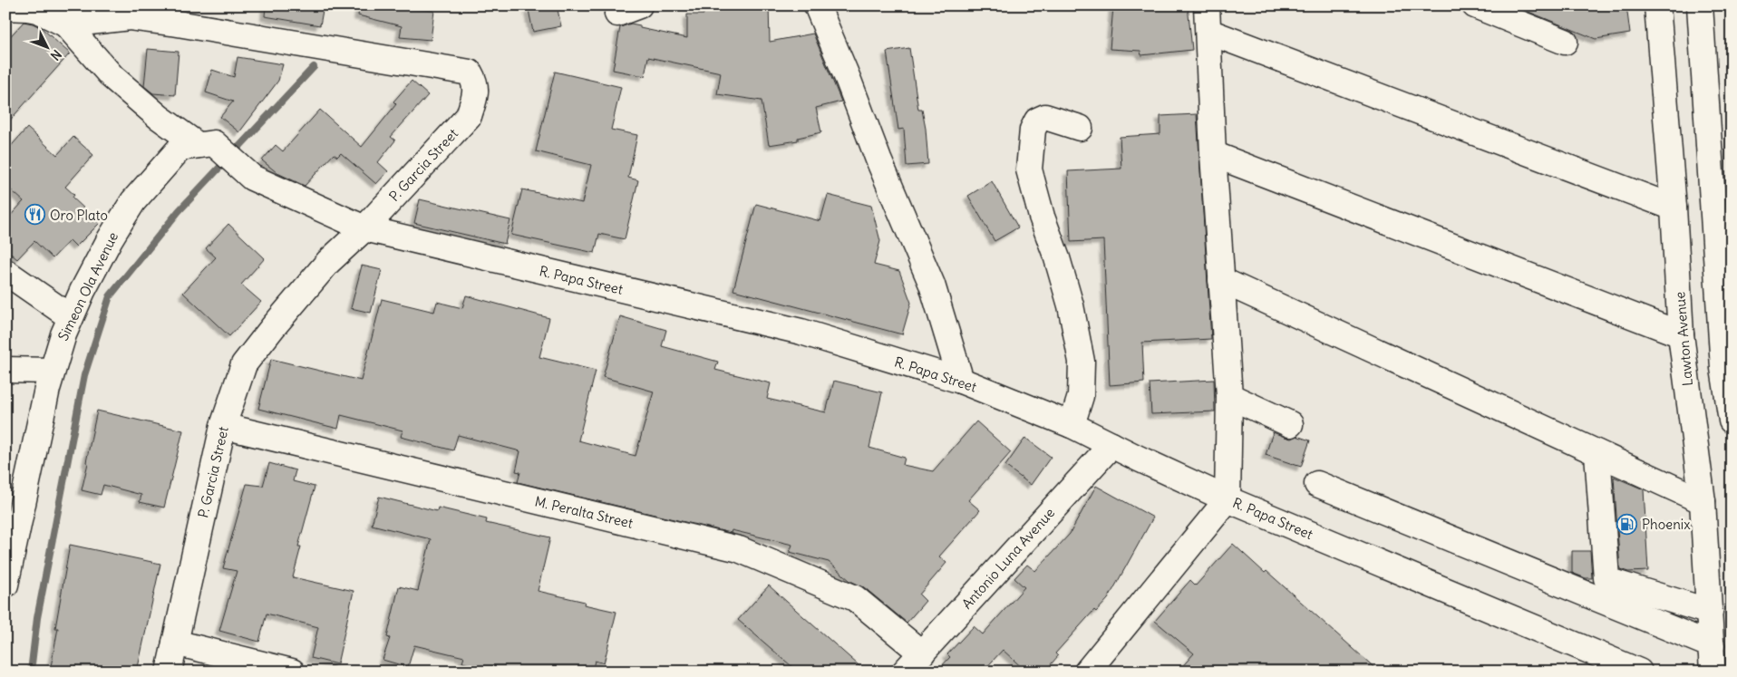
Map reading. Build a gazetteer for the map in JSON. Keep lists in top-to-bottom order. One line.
{"streets":{"street":["P. Garcia Street","R. Papa Street","Simeon Ola Avenue","Lawton Avenue","M. Peralta Street","Antonio Luna Avenue"]},"crossings":[["P. Garcia Street","R. Papa Street"],["P. Garcia Street","M. Peralta Street"],["R. Papa Street","Simeon Ola Avenue"],["R. Papa Street","Antonio Luna Avenue"],["M. Peralta Street","Antonio Luna Avenue"]],"places":{"restaurant":["Oro Plato"],"fuel station":["Phoenix"]},"north":"bottom right"}
